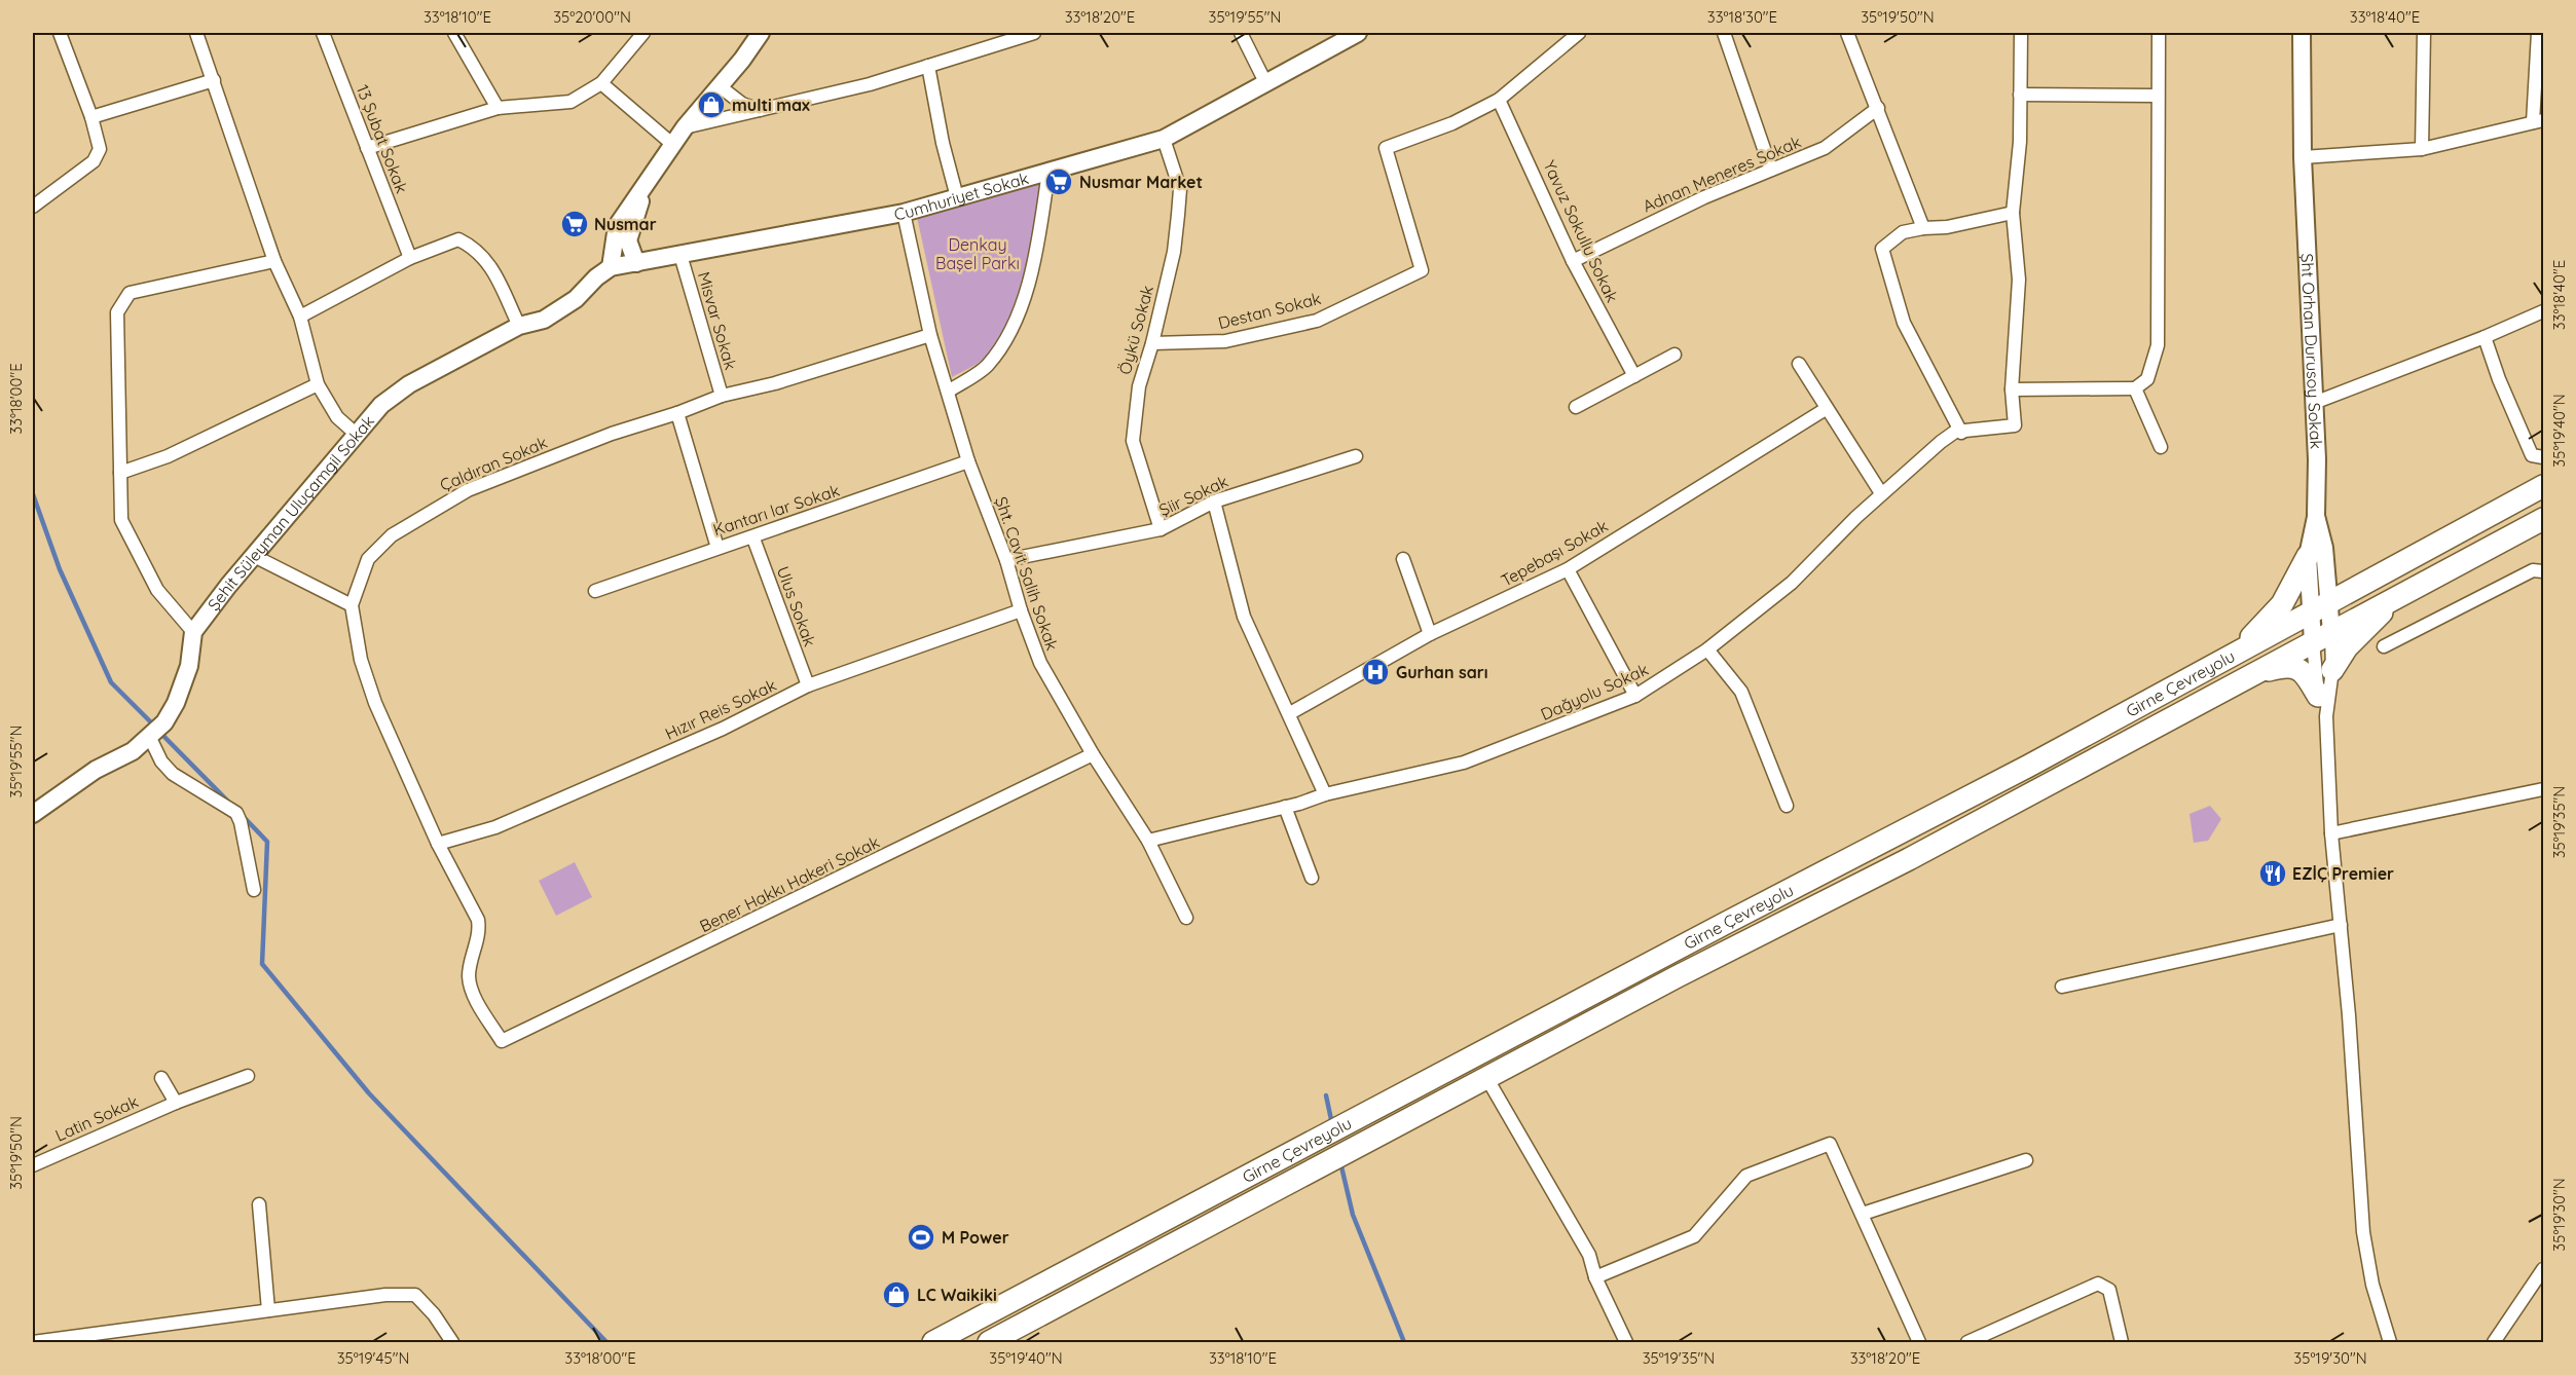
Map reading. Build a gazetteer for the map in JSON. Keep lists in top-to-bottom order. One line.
{"streets":{"highway":["Girne Çevreyolu"],"street":["13 Şubat Sokak","Adnan Meneres Sokak","Cumhuriyet Sokak","Yavuz Sokullu Sokak","Destan Sokak","Misvar Sokak","Öykü Sokak","Şht Orhan Durusoy Sokak","Çaldıran Sokak","Şiir Sokak","Kantarı lar Sokak","Şehit Süleyman Uluçamgil Sokak","Tepebaşı Sokak","Şht. Cavit Salih Sokak","Ulus Sokak","Dağyolu Sokak","Hızır Reis Sokak","Bener Hakkı Hakeri Sokak","Latin Sokak"]},"crossings":[["Adnan Meneres Sokak","Yavuz Sokullu Sokak"],["Cumhuriyet Sokak","Misvar Sokak"],["Cumhuriyet Sokak","Öykü Sokak"],["Cumhuriyet Sokak","Şehit Süleyman Uluçamgil Sokak"],["Cumhuriyet Sokak","Şht. Cavit Salih Sokak"],["Yavuz Sokullu Sokak","Destan Sokak"],["Destan Sokak","Öykü Sokak"],["Misvar Sokak","Çaldıran Sokak"],["Öykü Sokak","Şiir Sokak"],["Şht Orhan Durusoy Sokak","Girne Çevreyolu"],["Çaldıran Sokak","Şht. Cavit Salih Sokak"],["Çaldıran Sokak","Hızır Reis Sokak"],["Çaldıran Sokak","Bener Hakkı Hakeri Sokak"],["Şiir Sokak","Şht. Cavit Salih Sokak"],["Kantarı lar Sokak","Şht. Cavit Salih Sokak"],["Kantarı lar Sokak","Ulus Sokak"],["Şht. Cavit Salih Sokak","Dağyolu Sokak"],["Şht. Cavit Salih Sokak","Hızır Reis Sokak"],["Şht. Cavit Salih Sokak","Bener Hakkı Hakeri Sokak"],["Ulus Sokak","Hızır Reis Sokak"]],"parks":["Denkay Başel Parkı"],"places":{"shop":["multi max","LC Waikiki"],"supermarket":["Nusmar Market","Nusmar"],"hospital":["Gurhan sarı"],"restaurant":["EZİÇ Premier"],"sports":["M Power"]},"coordinates":["33°18'10\"E","35°20'00\"N","33°18'20\"E","35°19'55\"N","33°18'30\"E","35°19'50\"N","33°18'40\"E","33°18'00\"E","35°19'40\"N","35°19'35\"N","35°19'30\"N","35°19'45\"N"]}
